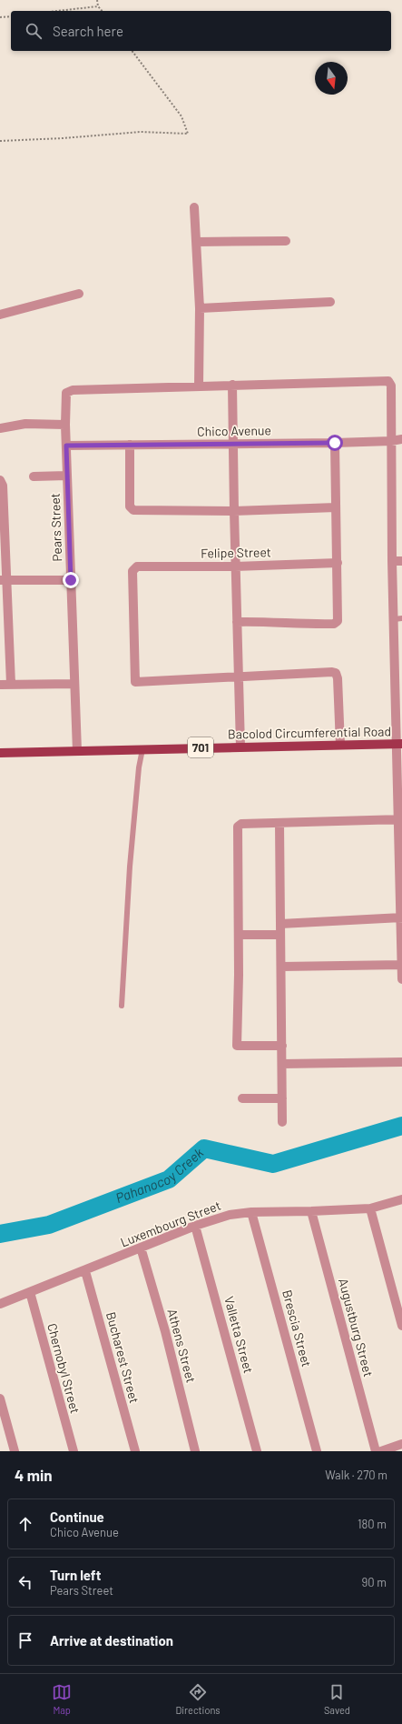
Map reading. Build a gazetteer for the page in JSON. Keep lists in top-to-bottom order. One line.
{"streets":{"main road":["Bacolod Circumferential Road","701"],"street":["Chico Avenue","Pears Street","Felipe Street","Luxembourg Street","Augustburg Street","Brescia Street","Valletta Street","Athens Street","Bucharest Street","Chernobyl Street"]},"crossings":[["Chico Avenue","Pears Street"],["Pears Street","Bacolod Circumferential Road"],["Luxembourg Street","Augustburg Street"],["Luxembourg Street","Brescia Street"],["Luxembourg Street","Valletta Street"],["Luxembourg Street","Athens Street"],["Luxembourg Street","Bucharest Street"],["Luxembourg Street","Chernobyl Street"]],"water":["Pahanocoy Creek"],"north":"bottom","page":{"search":"Search here","heading":["4 min","Walk · 270 m"],"list":[["Continue","Chico Avenue","180 m"],["Turn left","Pears Street","90 m"],"Arrive at destination"],"nav":["Map","Directions","Saved"]}}
